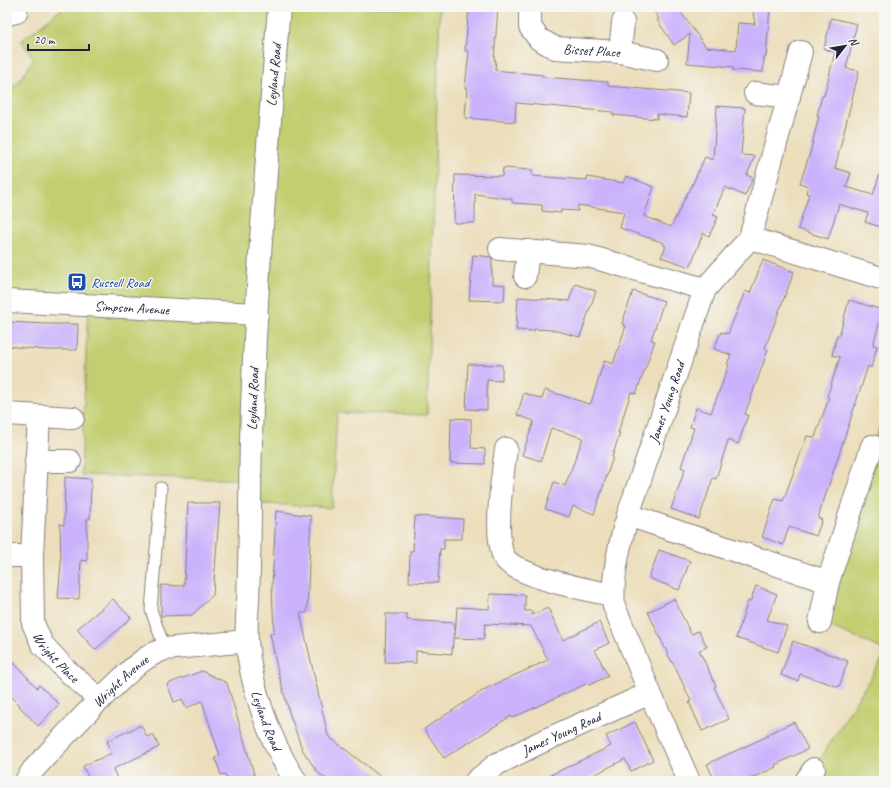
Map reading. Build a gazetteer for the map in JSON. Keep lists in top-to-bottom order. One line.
{"streets":{"street":["Bisset Place","Leyland Road","Simpson Avenue","James Young Road","Wright Place","Wright Avenue"]},"crossings":[["Leyland Road","Simpson Avenue"],["Leyland Road","Wright Avenue"],["Wright Place","Wright Avenue"]],"places":{"bus stop":["Russell Road"]},"scale_bar":"20 m","north":"top right"}
